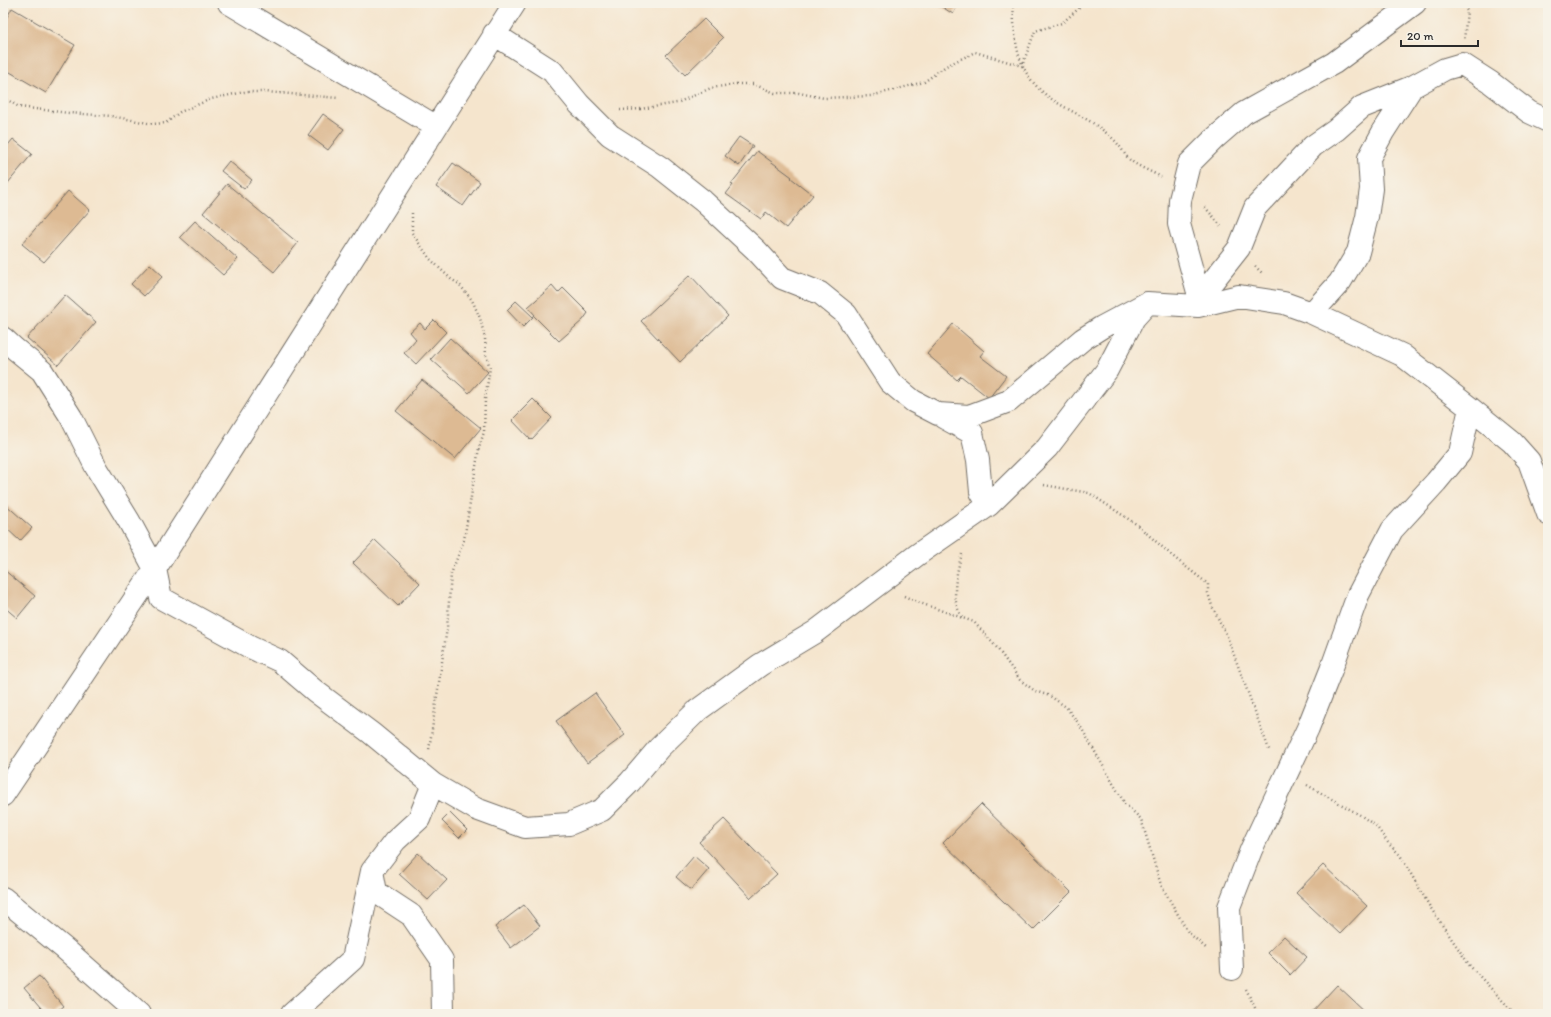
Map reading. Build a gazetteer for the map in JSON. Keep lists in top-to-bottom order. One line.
{"scale_bar":"20 m"}
